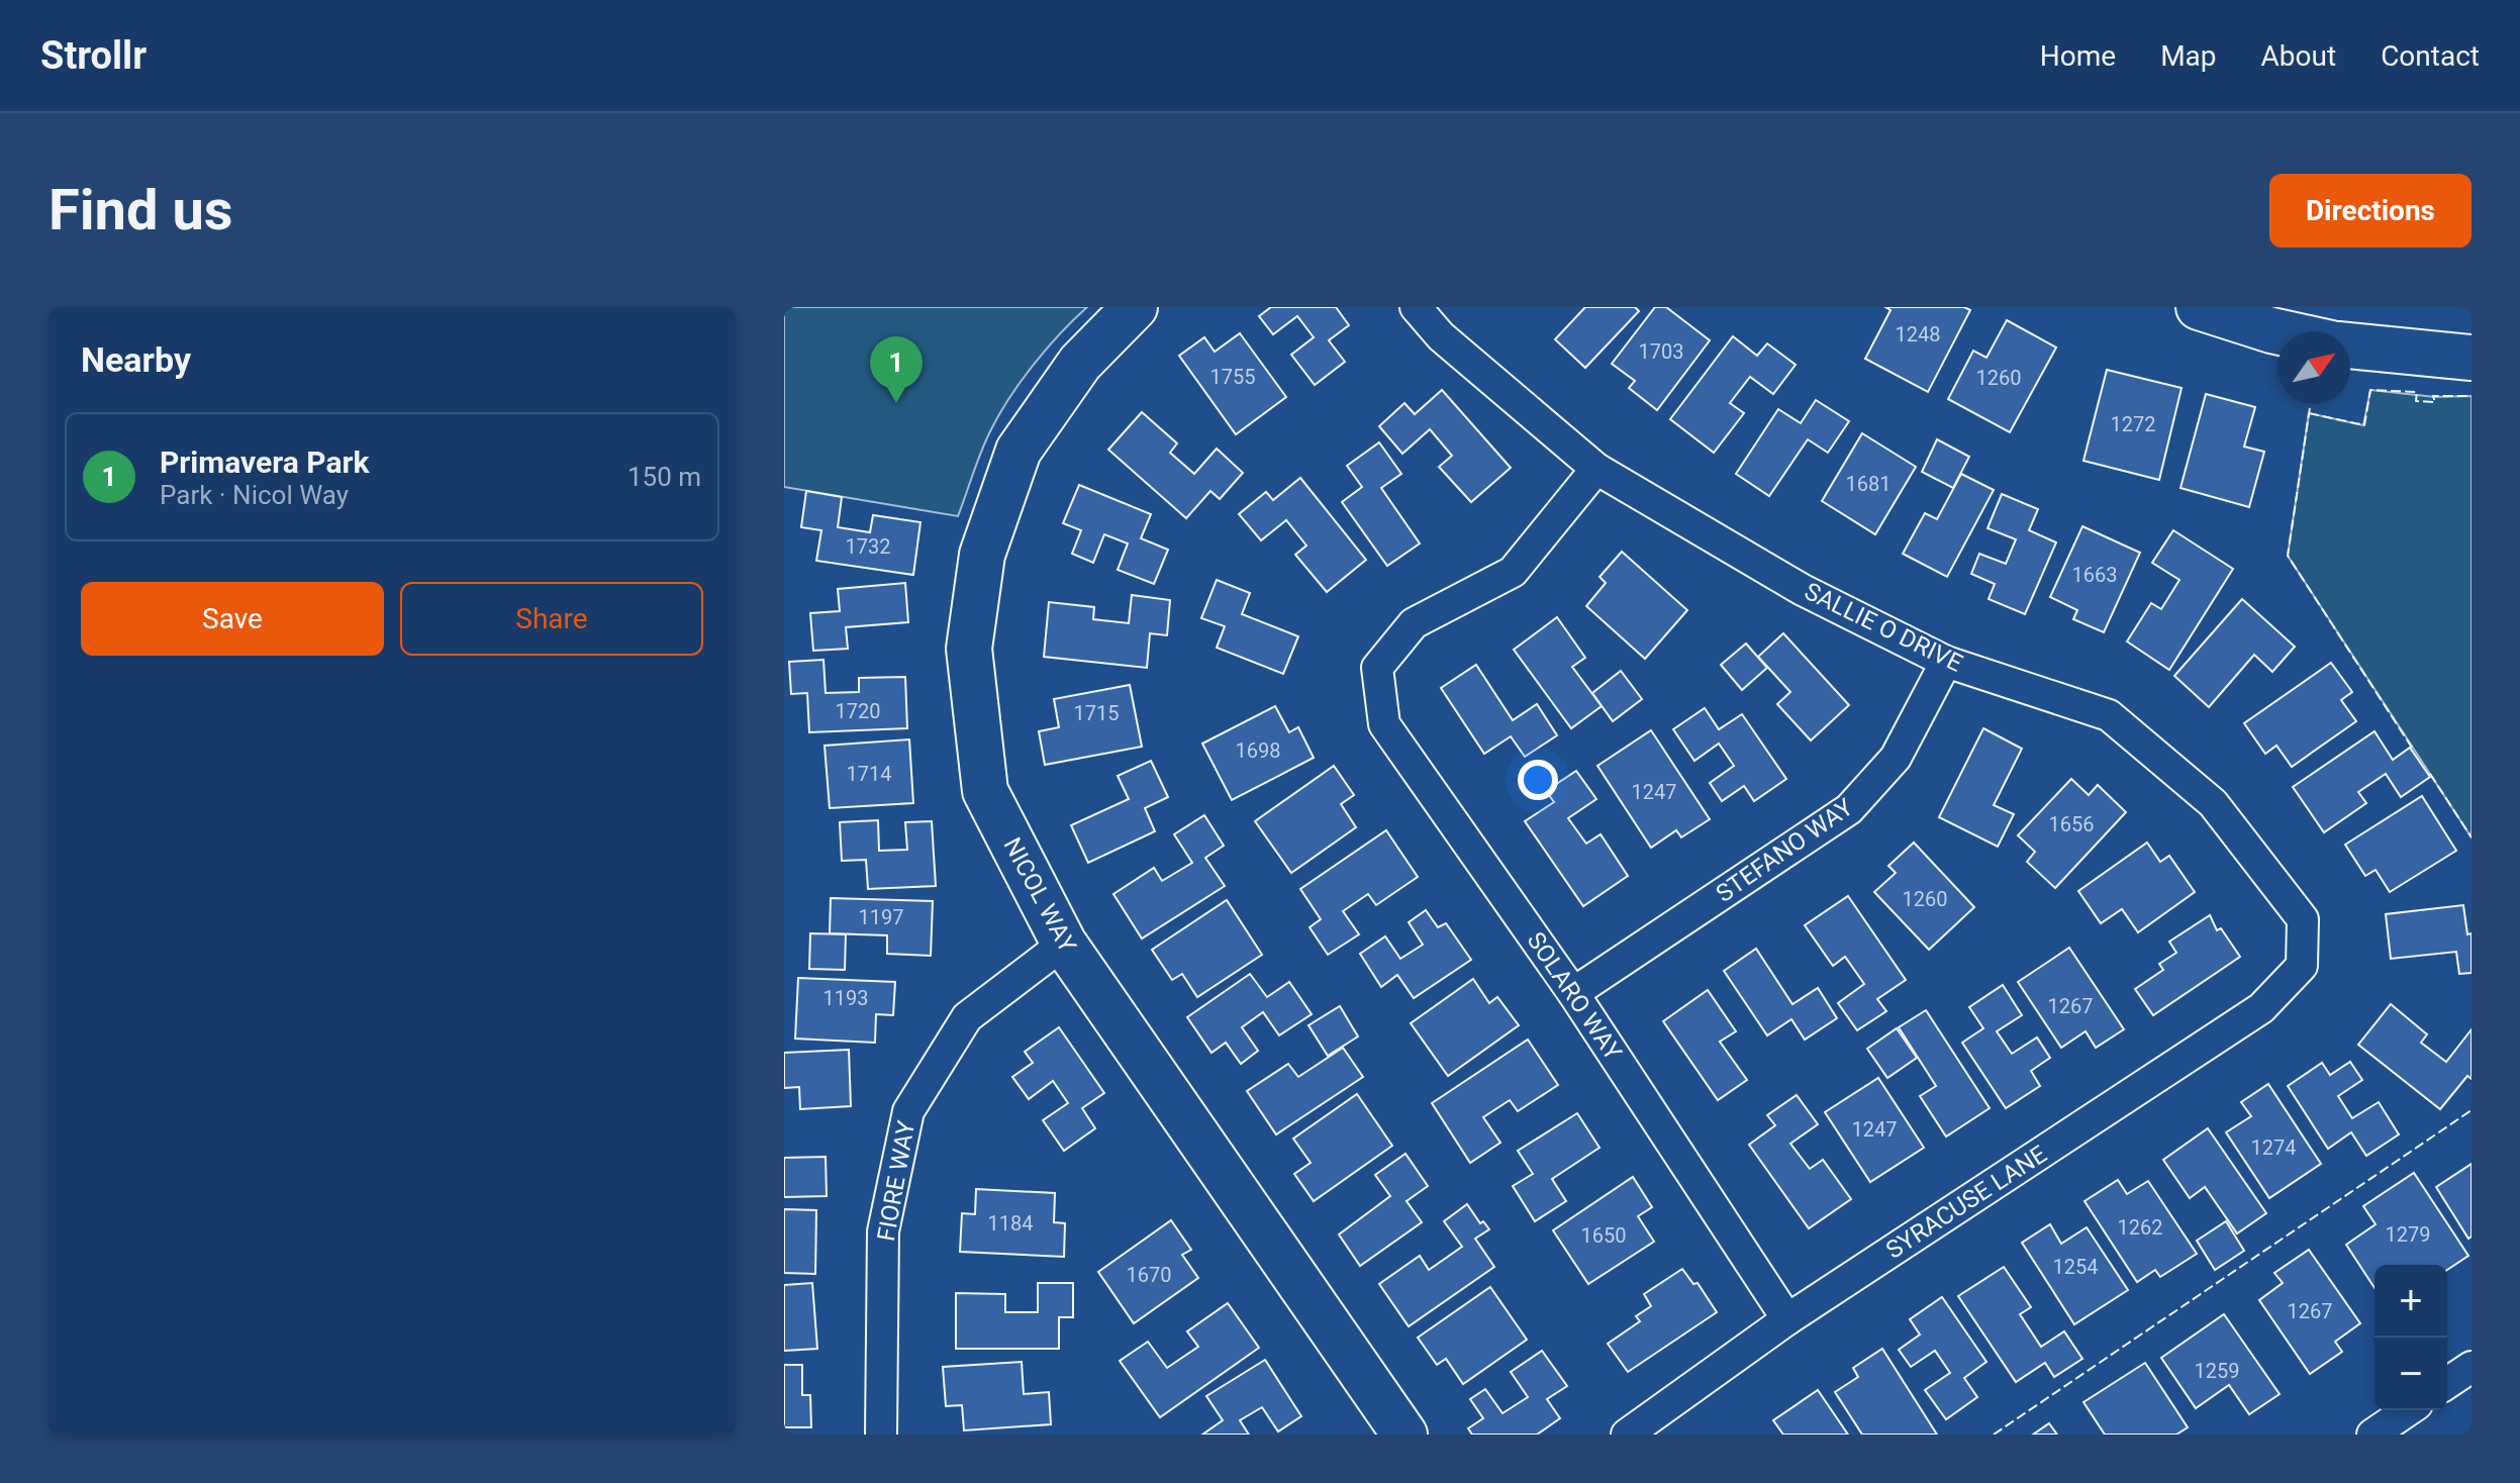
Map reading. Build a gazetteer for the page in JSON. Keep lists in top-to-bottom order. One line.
{"streets":{"street":["SALLIE O DRIVE","STEFANO WAY","NICOL WAY","SOLARO WAY","FIORE WAY","SYRACUSE LANE"]},"crossings":[["SALLIE O DRIVE","STEFANO WAY"],["SALLIE O DRIVE","SOLARO WAY"],["SALLIE O DRIVE","SYRACUSE LANE"],["STEFANO WAY","SOLARO WAY"],["NICOL WAY","FIORE WAY"],["SOLARO WAY","SYRACUSE LANE"]],"house_numbers":["1248","1703","1755","1260","1272","1681","1732","1663","1720","1715","1698","1714","1247","1656","1260","1197","1193","1267","1247","1274","1184","1262","1279","1650","1254","1670","1267","1259"],"north":"top right","page":{"header":"Strollr","nav":["Home","Map","About","Contact"],"buttons":["Directions",["Save","Share"]],"title":"Find us","heading":"Nearby","pins":"1","list":[{"mark":"1","name":"Primavera Park","note":"Park · Nicol Way","value":"150 m"}],"map_buttons":["+","−"]}}
